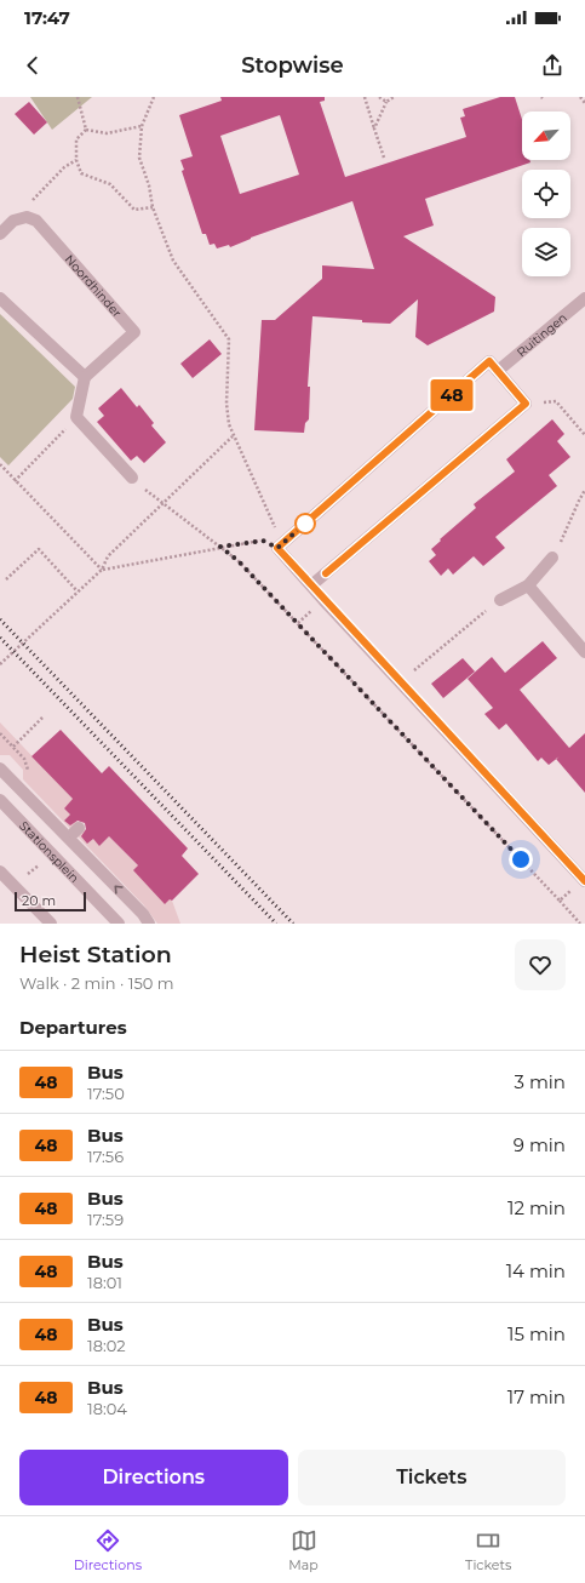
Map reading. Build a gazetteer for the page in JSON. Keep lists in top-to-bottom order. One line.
{"streets":{"street":["Noordhinder","Ruitingen","Stationsplein"]},"lines":["bus line 48"],"scale_bar":"20 m","north":"bottom left","page":{"status":"17:47","header":"Stopwise","on_map":"48","scale":"20 m","heading":[["Heist Station","Walk · 2 min · 150 m"],"Departures"],"list":[{"mark":"48","name":"Bus","note":"17:50","value":"3 min"},{"mark":"48","name":"Bus","note":"17:56","value":"9 min"},{"mark":"48","name":"Bus","note":"17:59","value":"12 min"},{"mark":"48","name":"Bus","note":"18:01","value":"14 min"},{"mark":"48","name":"Bus","note":"18:02","value":"15 min"},{"mark":"48","name":"Bus","note":"18:04","value":"17 min"}],"buttons":["Directions","Tickets"],"tabs":["Directions","Map","Tickets"]}}
